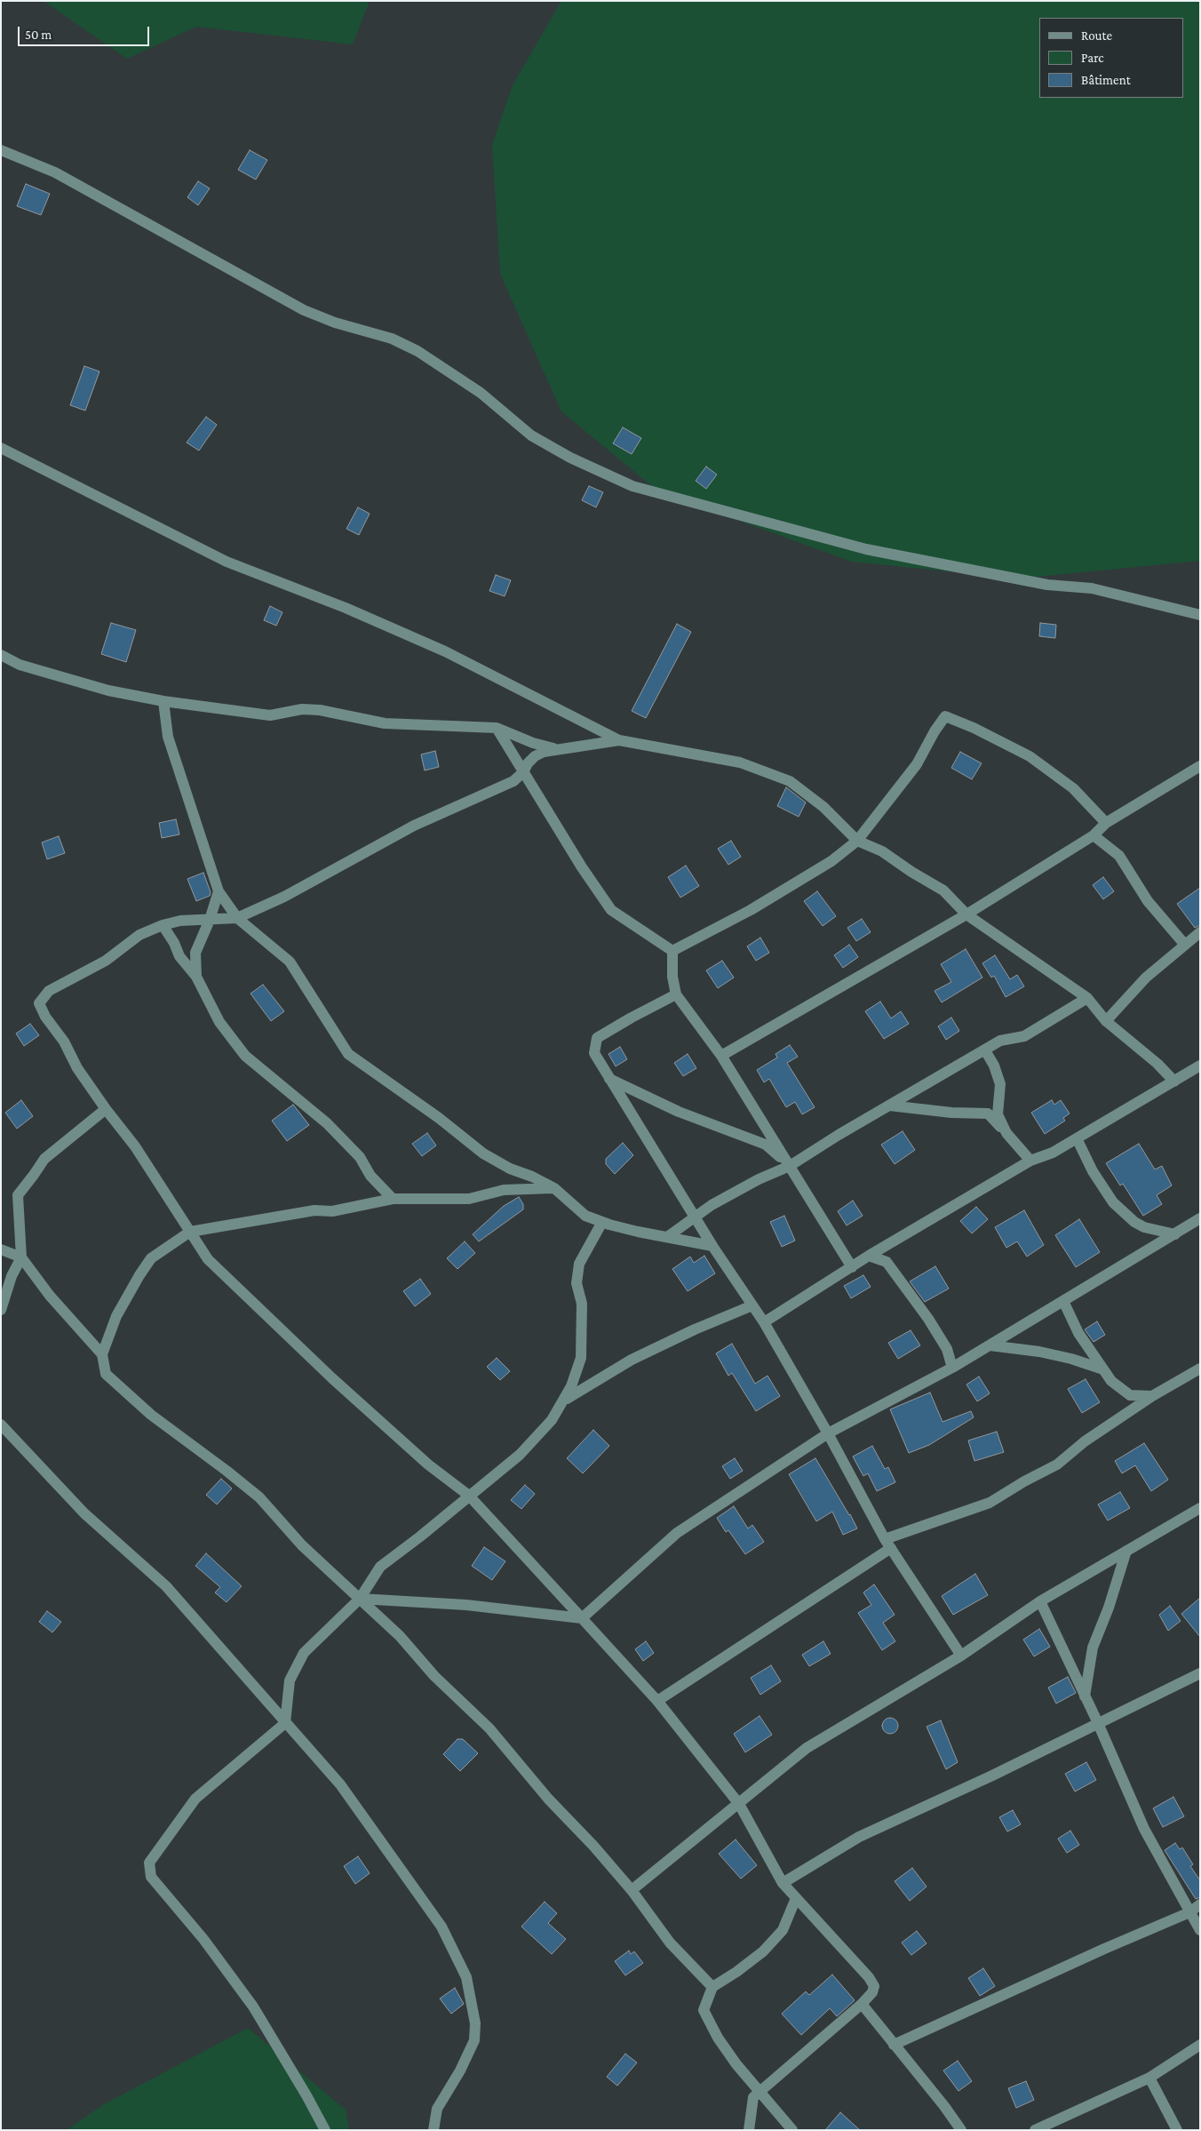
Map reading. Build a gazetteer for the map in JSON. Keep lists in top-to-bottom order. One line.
{"legend":["Route","Parc","Bâtiment"],"scale_bar":"50 m"}
